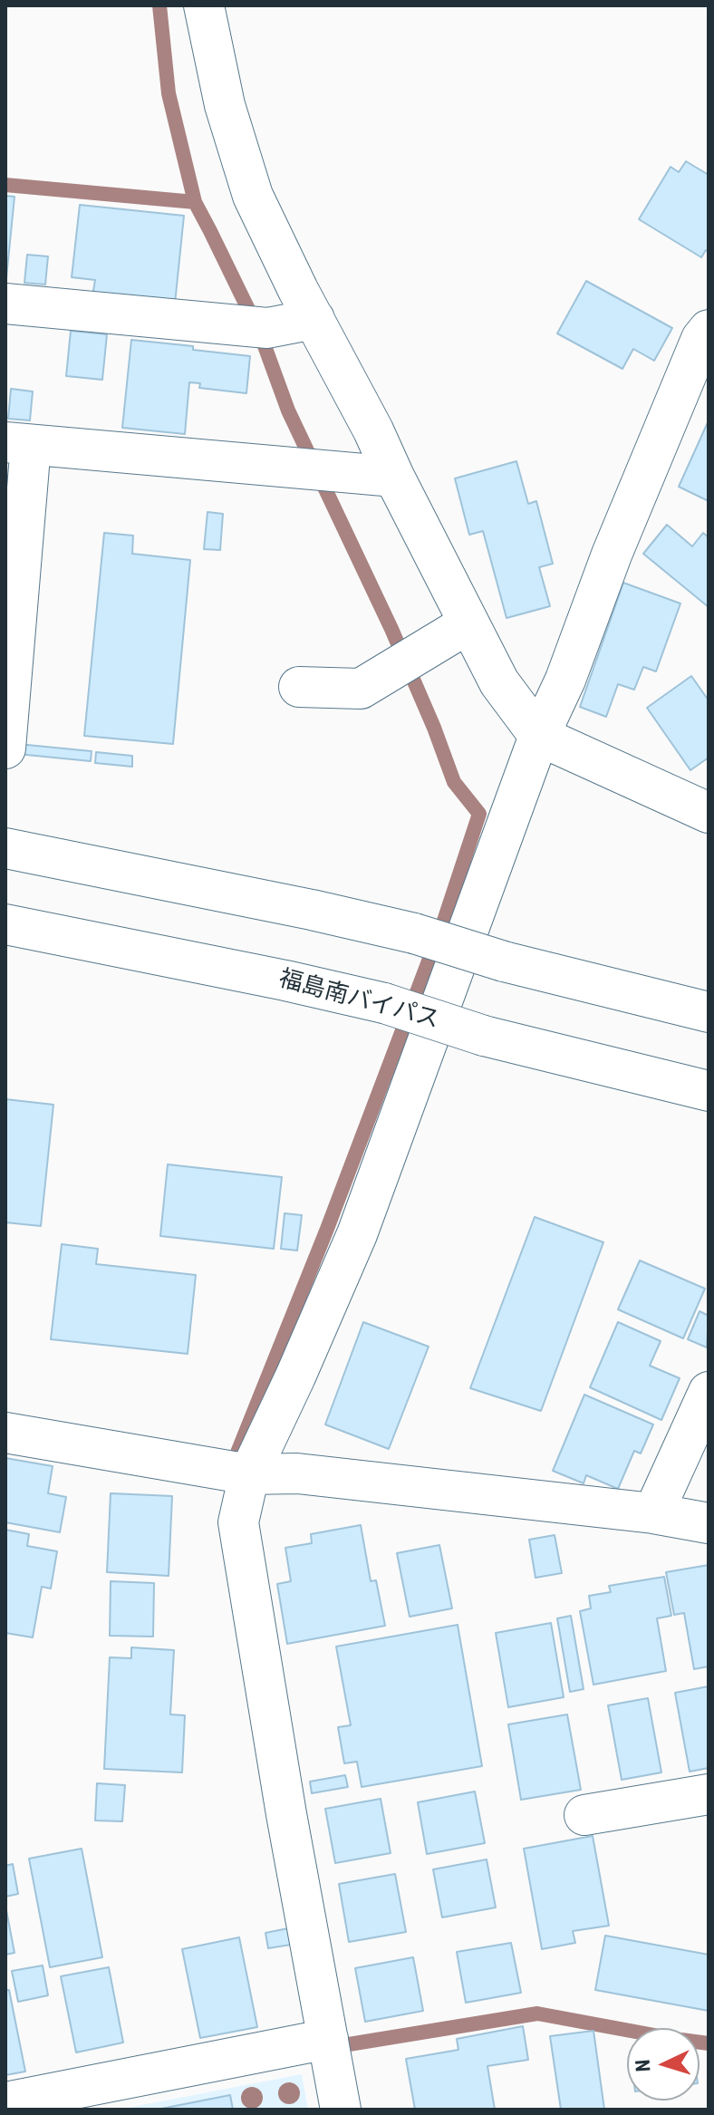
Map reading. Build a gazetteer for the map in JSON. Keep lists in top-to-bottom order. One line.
{"streets":{"main road":["福島南バイパス"]},"north":"left"}
